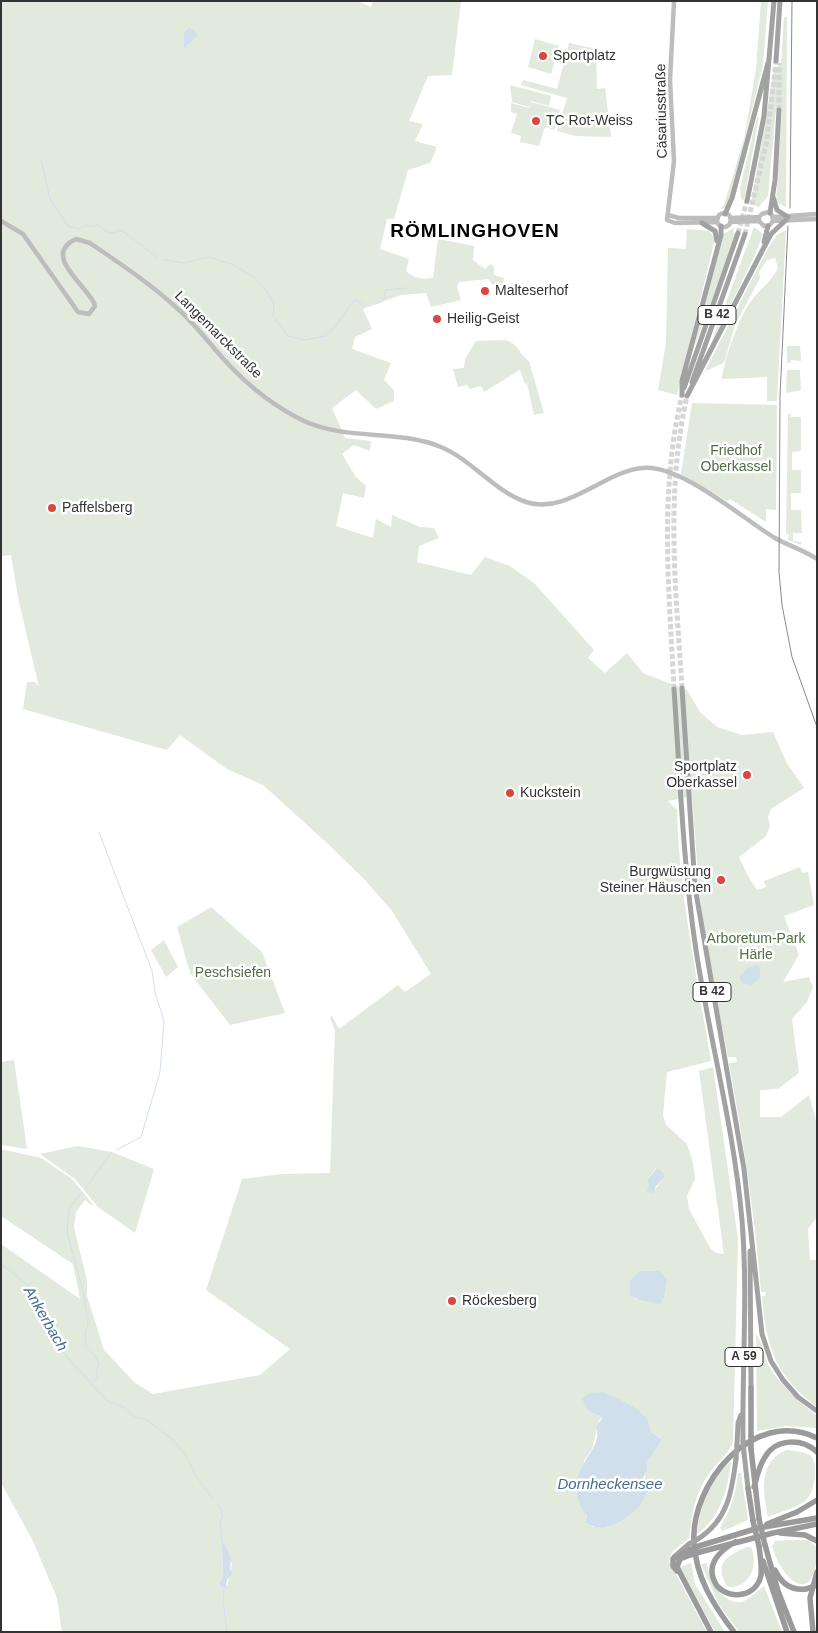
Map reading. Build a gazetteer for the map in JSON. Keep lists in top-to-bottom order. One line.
{"streets":{"highway":["B 42","A 59"],"main road":["Cäsariusstraße","Langemarckstraße"]},"crossings":[["B 42","A 59"]],"districts":["RÖMLINGHOVEN"],"water":["Ankerbach","Dornheckensee"],"parks":["Friedhof Oberkassel","Arboretum-Park Härle","Peschsiefen"],"places":["Sportplatz","TC Rot-Weiss","Malteserhof","Heilig-Geist","Paffelsberg","Sportplatz Oberkassel","Kuckstein","Burgwüstung Steiner Häuschen","Röckesberg"]}
